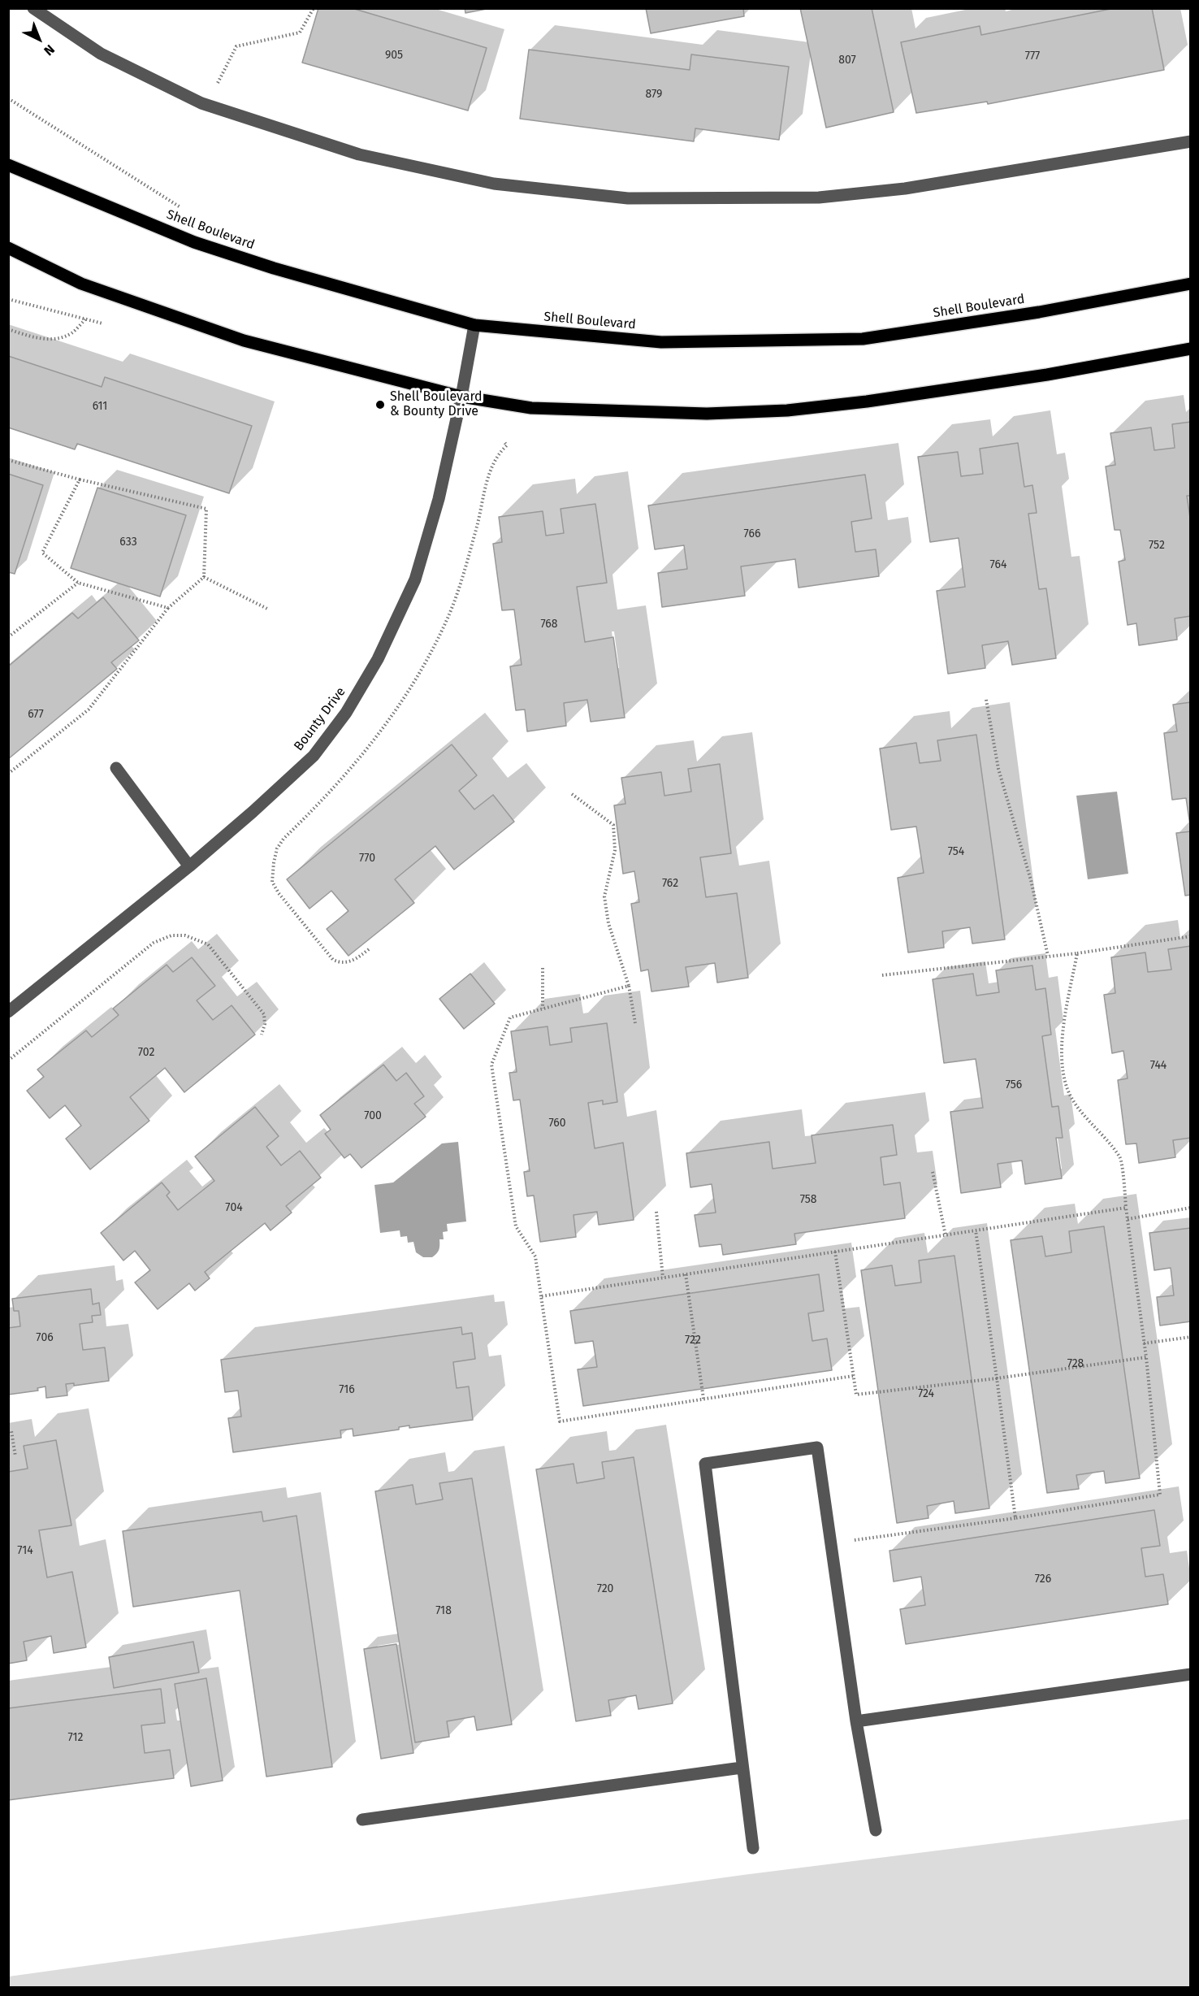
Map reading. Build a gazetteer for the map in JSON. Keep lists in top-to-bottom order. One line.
{"streets":{"main road":["Shell Boulevard"],"street":["Bounty Drive"]},"crossings":[["Shell Boulevard","Bounty Drive"]],"places":["Shell Boulevard & Bounty Drive"],"house_numbers":["905","777","807","879","611","766","633","752","764","768","677","754","770","762","702","744","756","700","760","758","704","706","722","728","716","724","714","726","720","718","712"],"north":"bottom right"}
